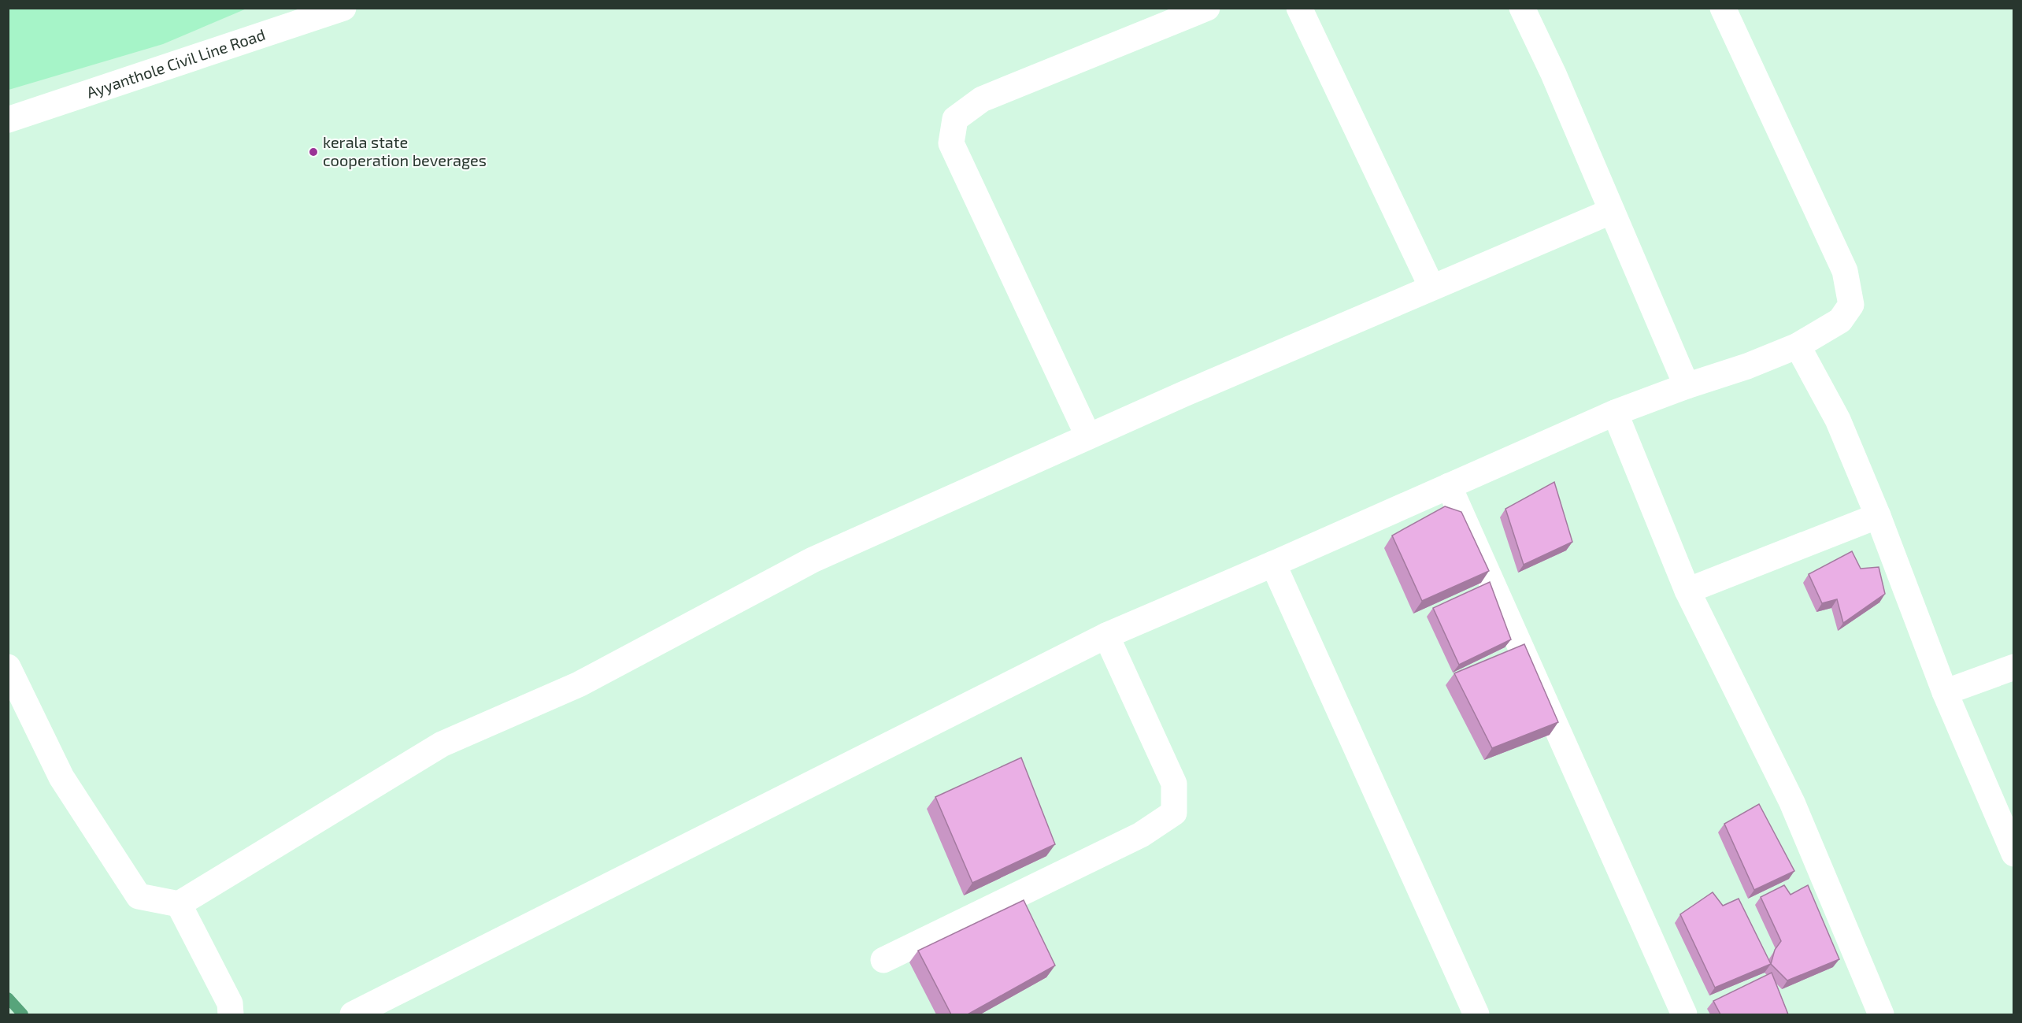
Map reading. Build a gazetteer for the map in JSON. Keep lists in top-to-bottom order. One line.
{"streets":{"street":["Ayyanthole Civil Line Road"]},"places":["kerala state cooperation beverages"]}
